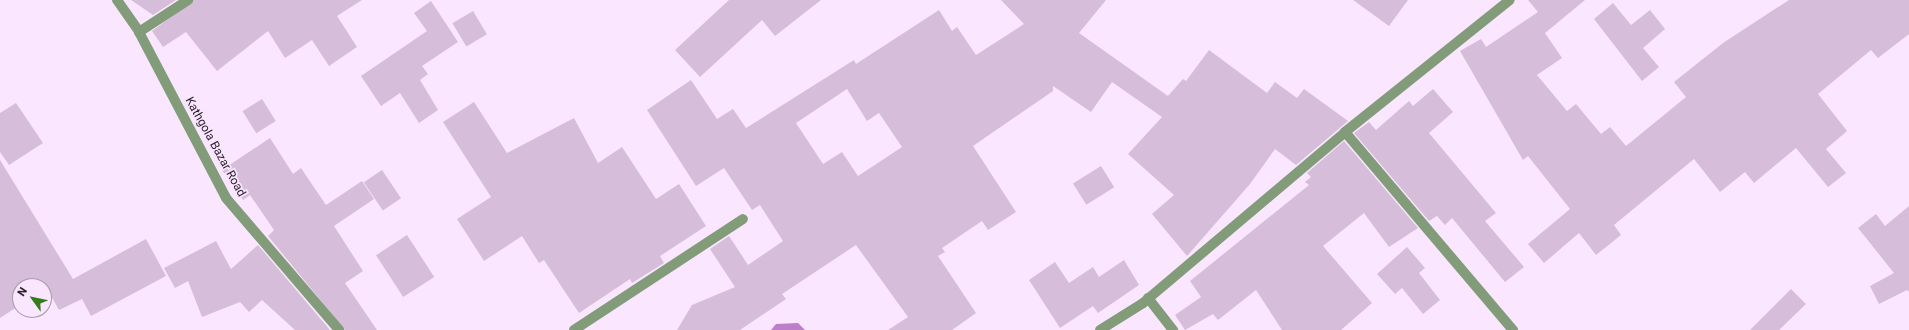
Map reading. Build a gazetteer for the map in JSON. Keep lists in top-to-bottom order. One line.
{"streets":{"street":["Kathgola Bazar Road"]},"north":"top left"}
